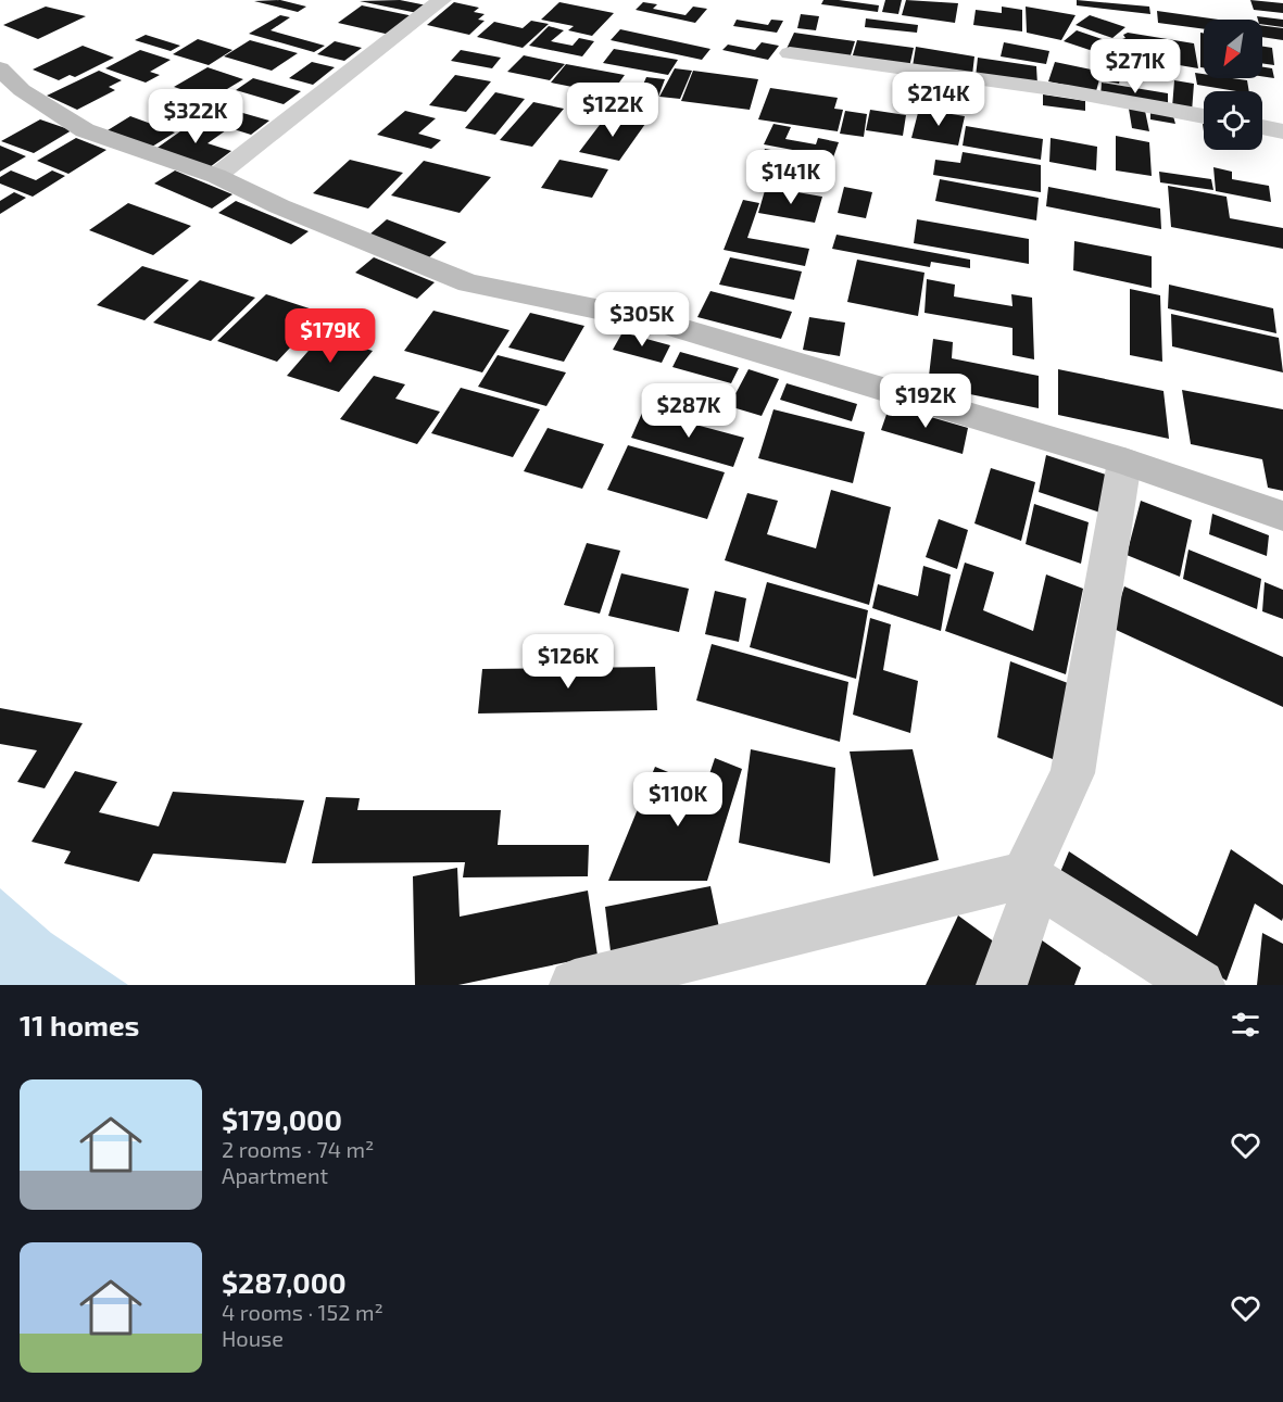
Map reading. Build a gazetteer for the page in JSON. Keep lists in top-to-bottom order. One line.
{"north":"bottom left","page":{"price":["$271K","$214K","$122K","$322K","$141K","$305K","$179K","$192K","$287K","$126K","$110K"],"heading":"11 homes","list":[{"name":"$179,000","note":"2 rooms · 74 m² · Apartment"},{"name":"$287,000","note":"4 rooms · 152 m² · House"}]}}
